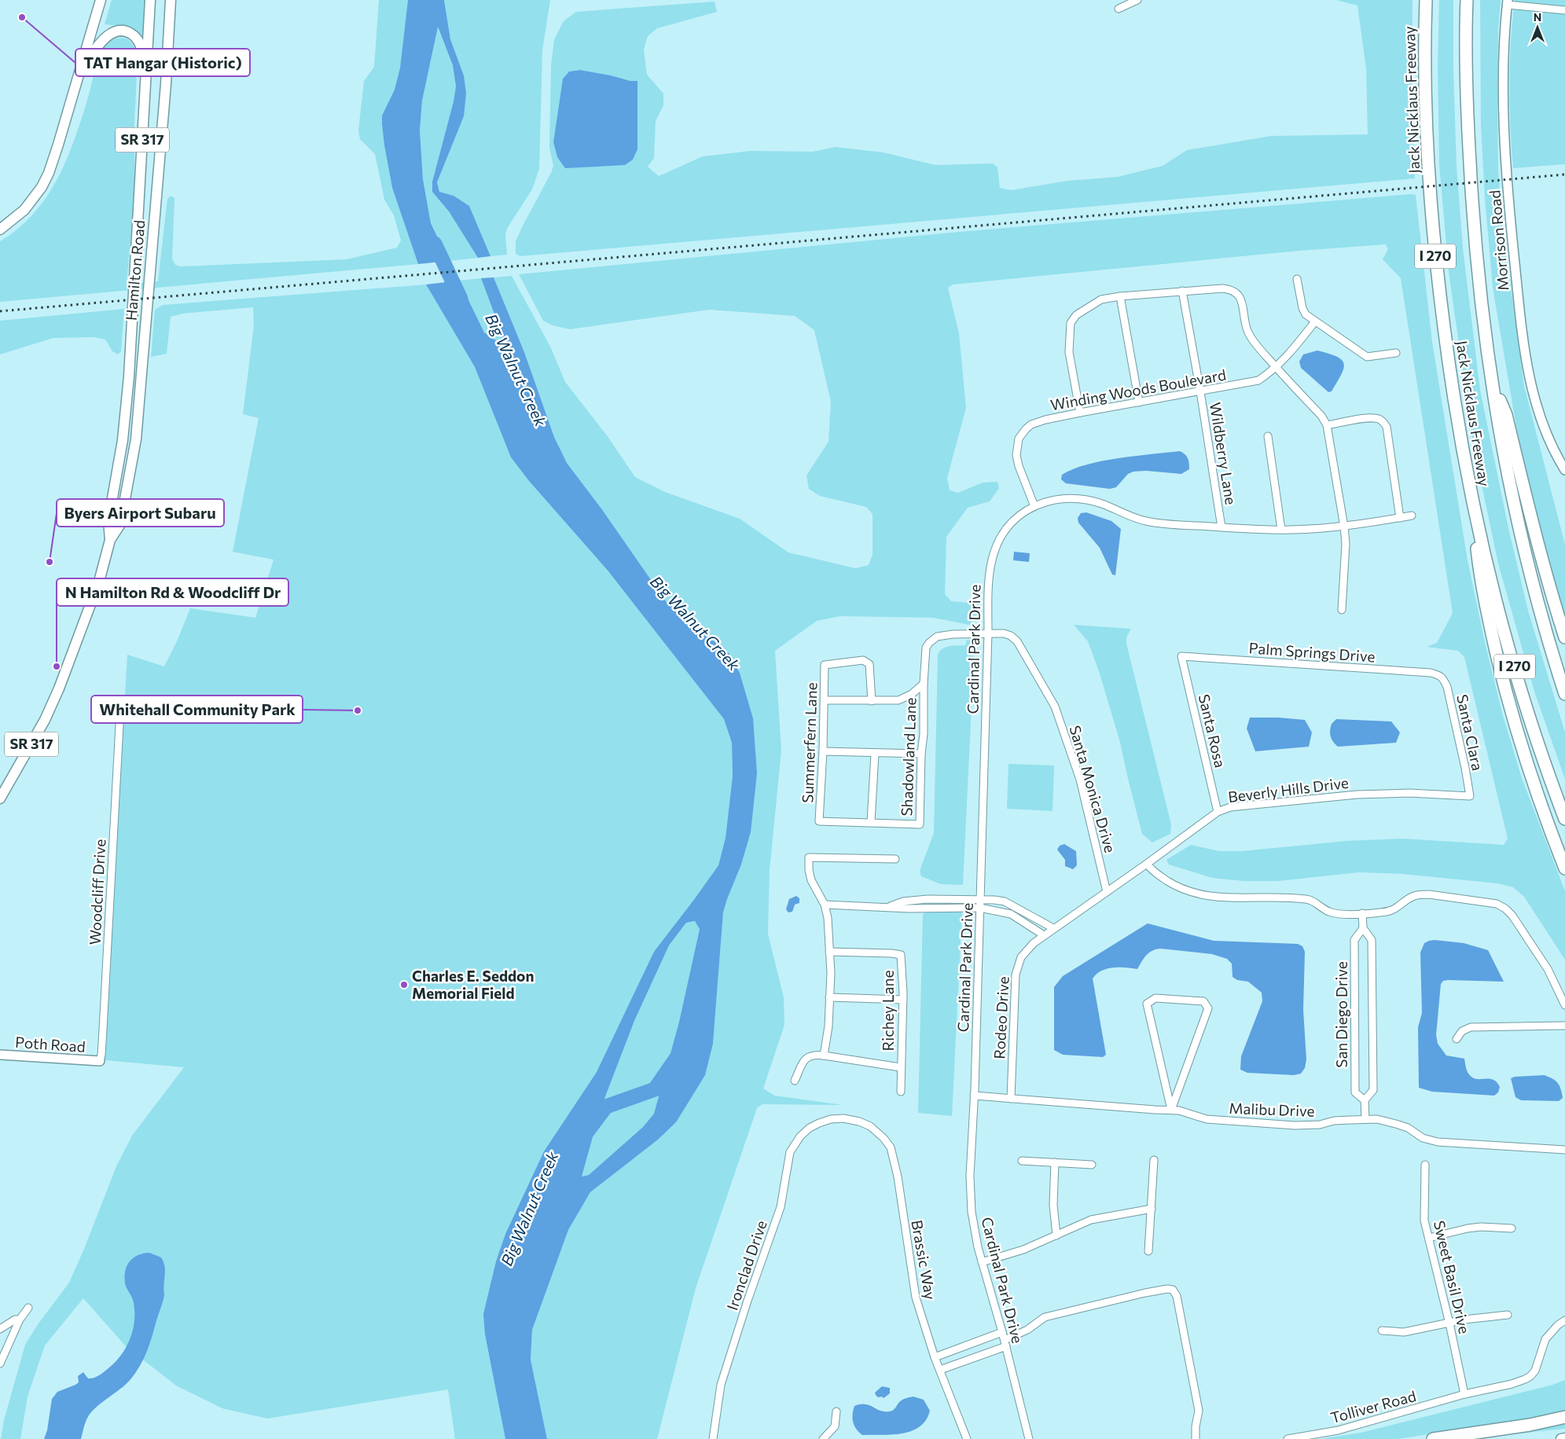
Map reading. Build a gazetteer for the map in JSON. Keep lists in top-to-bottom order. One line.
{"streets":{"highway":["Jack Nicklaus Freeway","I 270"],"main road":["SR 317","Hamilton Road"],"street":["Morrison Road","Winding Woods Boulevard","Wildberry Lane","Cardinal Park Drive","Palm Springs Drive","Santa Rosa","Santa Clara","Summerfern Lane","Shadowland Lane","Santa Monica Drive","Beverly Hills Drive","Woodcliff Drive","Richey Lane","San Diego Drive","Rodeo Drive","Poth Road","Malibu Drive","Brassic Way","Ironclad Drive","Sweet Basil Drive","Tolliver Road"]},"crossings":[["Winding Woods Boulevard","Wildberry Lane"],["Winding Woods Boulevard","Cardinal Park Drive"],["Cardinal Park Drive","Santa Monica Drive"],["Cardinal Park Drive","Malibu Drive"],["Palm Springs Drive","Santa Rosa"],["Palm Springs Drive","Santa Clara"],["Santa Rosa","Beverly Hills Drive"],["Santa Clara","Beverly Hills Drive"],["Summerfern Lane","Shadowland Lane"],["Shadowland Lane","Santa Monica Drive"],["Santa Monica Drive","Beverly Hills Drive"],["Beverly Hills Drive","Rodeo Drive"],["Woodcliff Drive","Poth Road"],["San Diego Drive","Malibu Drive"],["Rodeo Drive","Malibu Drive"],["Brassic Way","Ironclad Drive"],["Sweet Basil Drive","Tolliver Road"]],"water":["Big Walnut Creek"],"places":["TAT Hangar (Historic)","Byers Airport Subaru","N Hamilton Rd & Woodcliff Dr","Whitehall Community Park","Charles E. Seddon Memorial Field"],"north":"top"}
